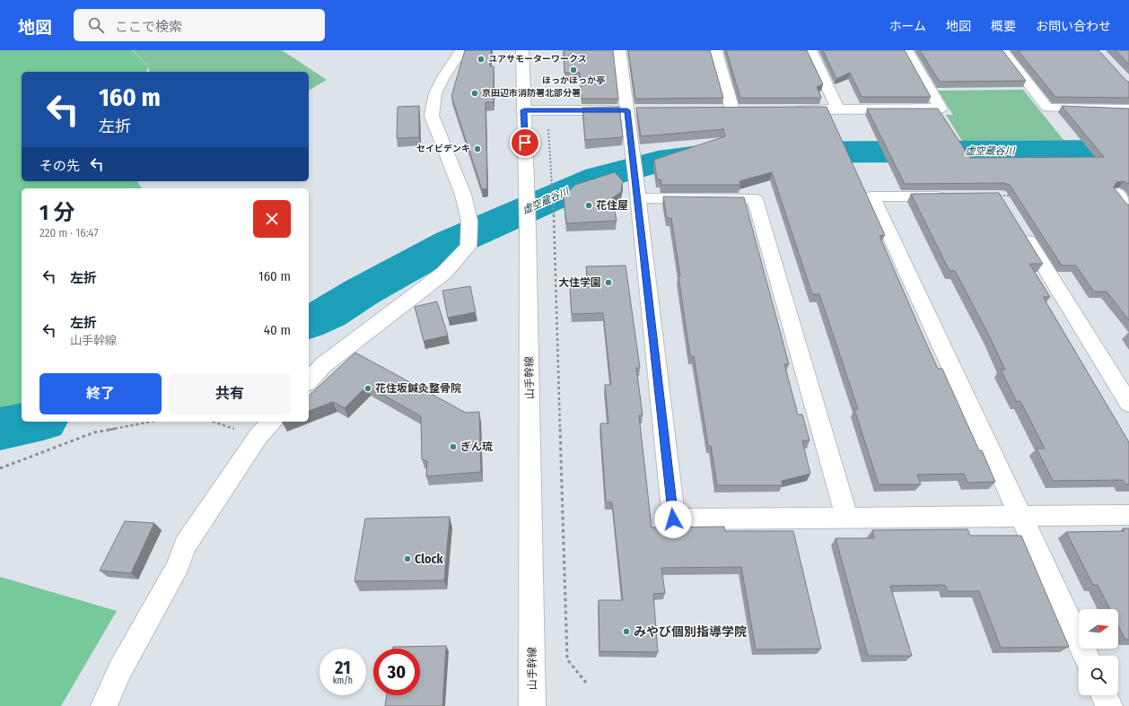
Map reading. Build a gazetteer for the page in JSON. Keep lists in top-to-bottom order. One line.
{"streets":{"street":["山手幹線"]},"water":["虚空蔵谷川"],"places":["ユアサモーターワークス","ほっかほっか亭","京田辺市消防署北部分署","セイビデンキ","花住屋","大住学園","花住坂鍼灸整骨院","ぎん琉","Clock","みやび個別指導学院"],"north":"right","page":{"header":"地図","search":"ここで検索","nav":["ホーム","地図","概要","お問い合わせ"],"turn":["160 m","左折"],"then":"その先","heading":["1 分","220 m · 16:47"],"list":[{"name":"左折","value":"160 m"},{"name":"左折","note":"山手幹線","value":"40 m"}],"buttons":["終了","共有"],"speed":"21 km/h","limit":"30"}}
